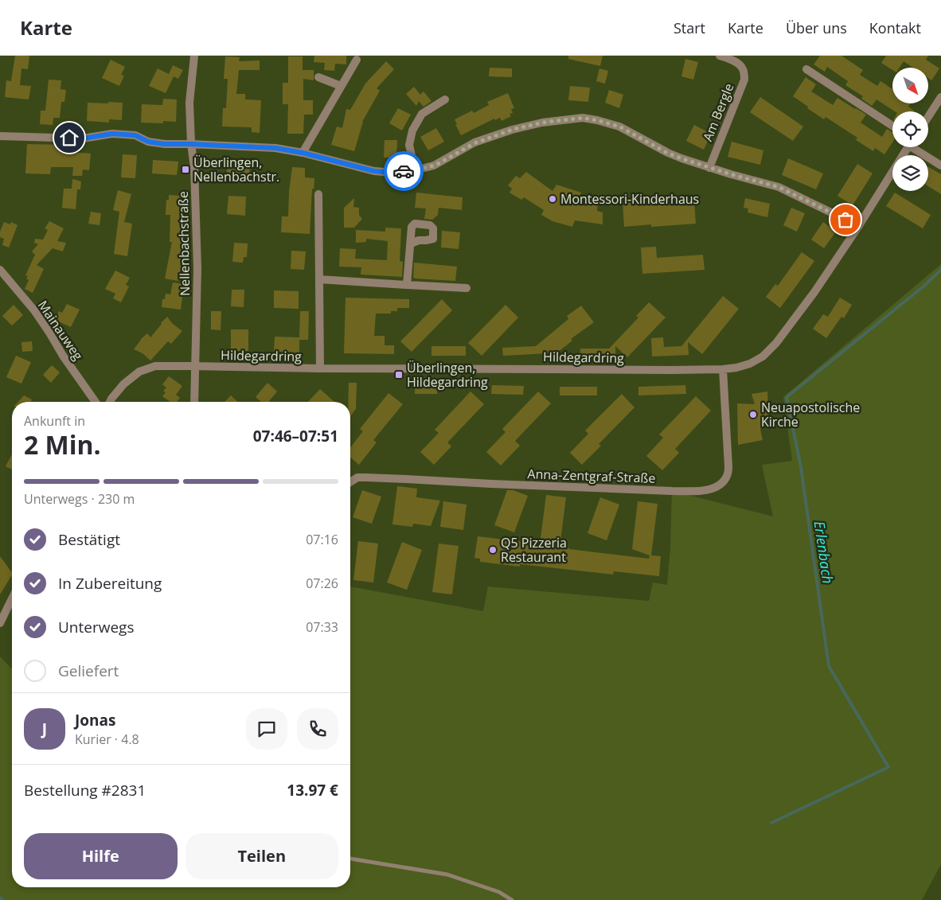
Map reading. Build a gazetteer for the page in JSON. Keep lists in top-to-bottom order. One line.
{"streets":{"street":["Am Bergle","Nellenbachstraße","Mainauweg","Hildegardring","Anna-Zentgraf-Straße"]},"crossings":[["Nellenbachstraße","Hildegardring"],["Hildegardring","Anna-Zentgraf-Straße"]],"water":["Erlenbach"],"places":{"transit":["Überlingen, Nellenbachstr.","Überlingen, Hildegardring"],"other":["Montessori-Kinderhaus","Neuapostolische Kirche","Q5 Pizzeria Restaurant"]},"north":"bottom right","page":{"header":"Karte","nav":["Start","Karte","Über uns","Kontakt"],"heading":["2 Min.","Ankunft in","07:46–07:51"],"panel":["Jonas","Kurier · 4.8","Bestellung #2831","13.97 €"],"bar":"Unterwegs · 230 m","list":[["Bestätigt","07:16"],["In Zubereitung","07:26"],["Unterwegs","07:33"],"Geliefert"],"round":"J","buttons":["Hilfe","Teilen"]}}
